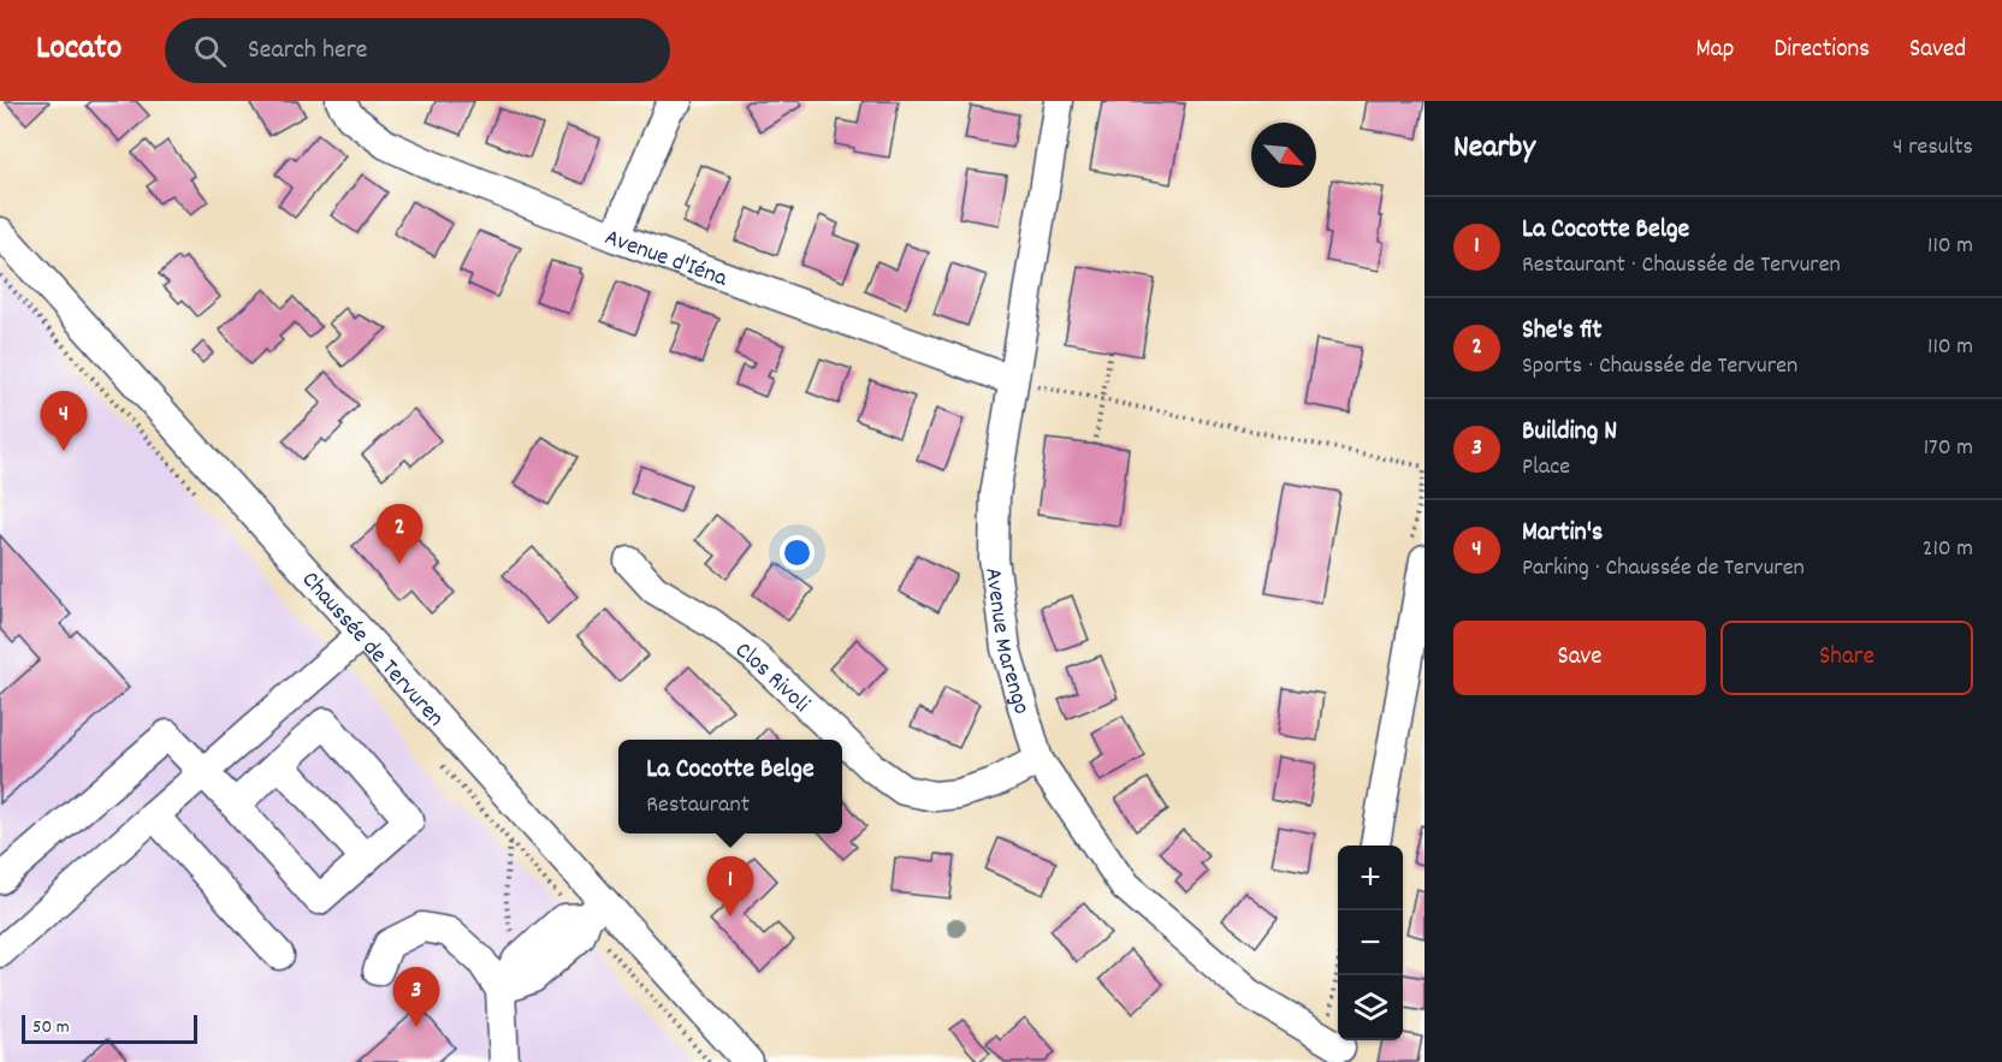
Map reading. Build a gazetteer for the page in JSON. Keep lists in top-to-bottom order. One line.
{"streets":{"street":["Avenue d'Iéna","Avenue Marengo","Chaussée de Tervuren","Clos Rivoli"]},"crossings":[["Avenue d'Iéna","Avenue Marengo"],["Avenue Marengo","Clos Rivoli"]],"scale_bar":"50 m","north":"bottom right","page":{"header":"Locato","search":"Search here","nav":["Map","Directions","Saved"],"heading":["Nearby","4 results"],"list":[{"mark":"1","name":"La Cocotte Belge","note":"Restaurant · Chaussée de Tervuren","value":"110 m"},{"mark":"2","name":"She's fit","note":"Sports · Chaussée de Tervuren","value":"110 m"},{"mark":"3","name":"Building N","note":"Place","value":"170 m"},{"mark":"4","name":"Martin's","note":"Parking · Chaussée de Tervuren","value":"210 m"}],"pins":["4","2","1","3"],"buttons":["Save","Share"],"popup":["La Cocotte Belge","Restaurant"],"map_buttons":["+","−"],"scale":"50 m"}}
